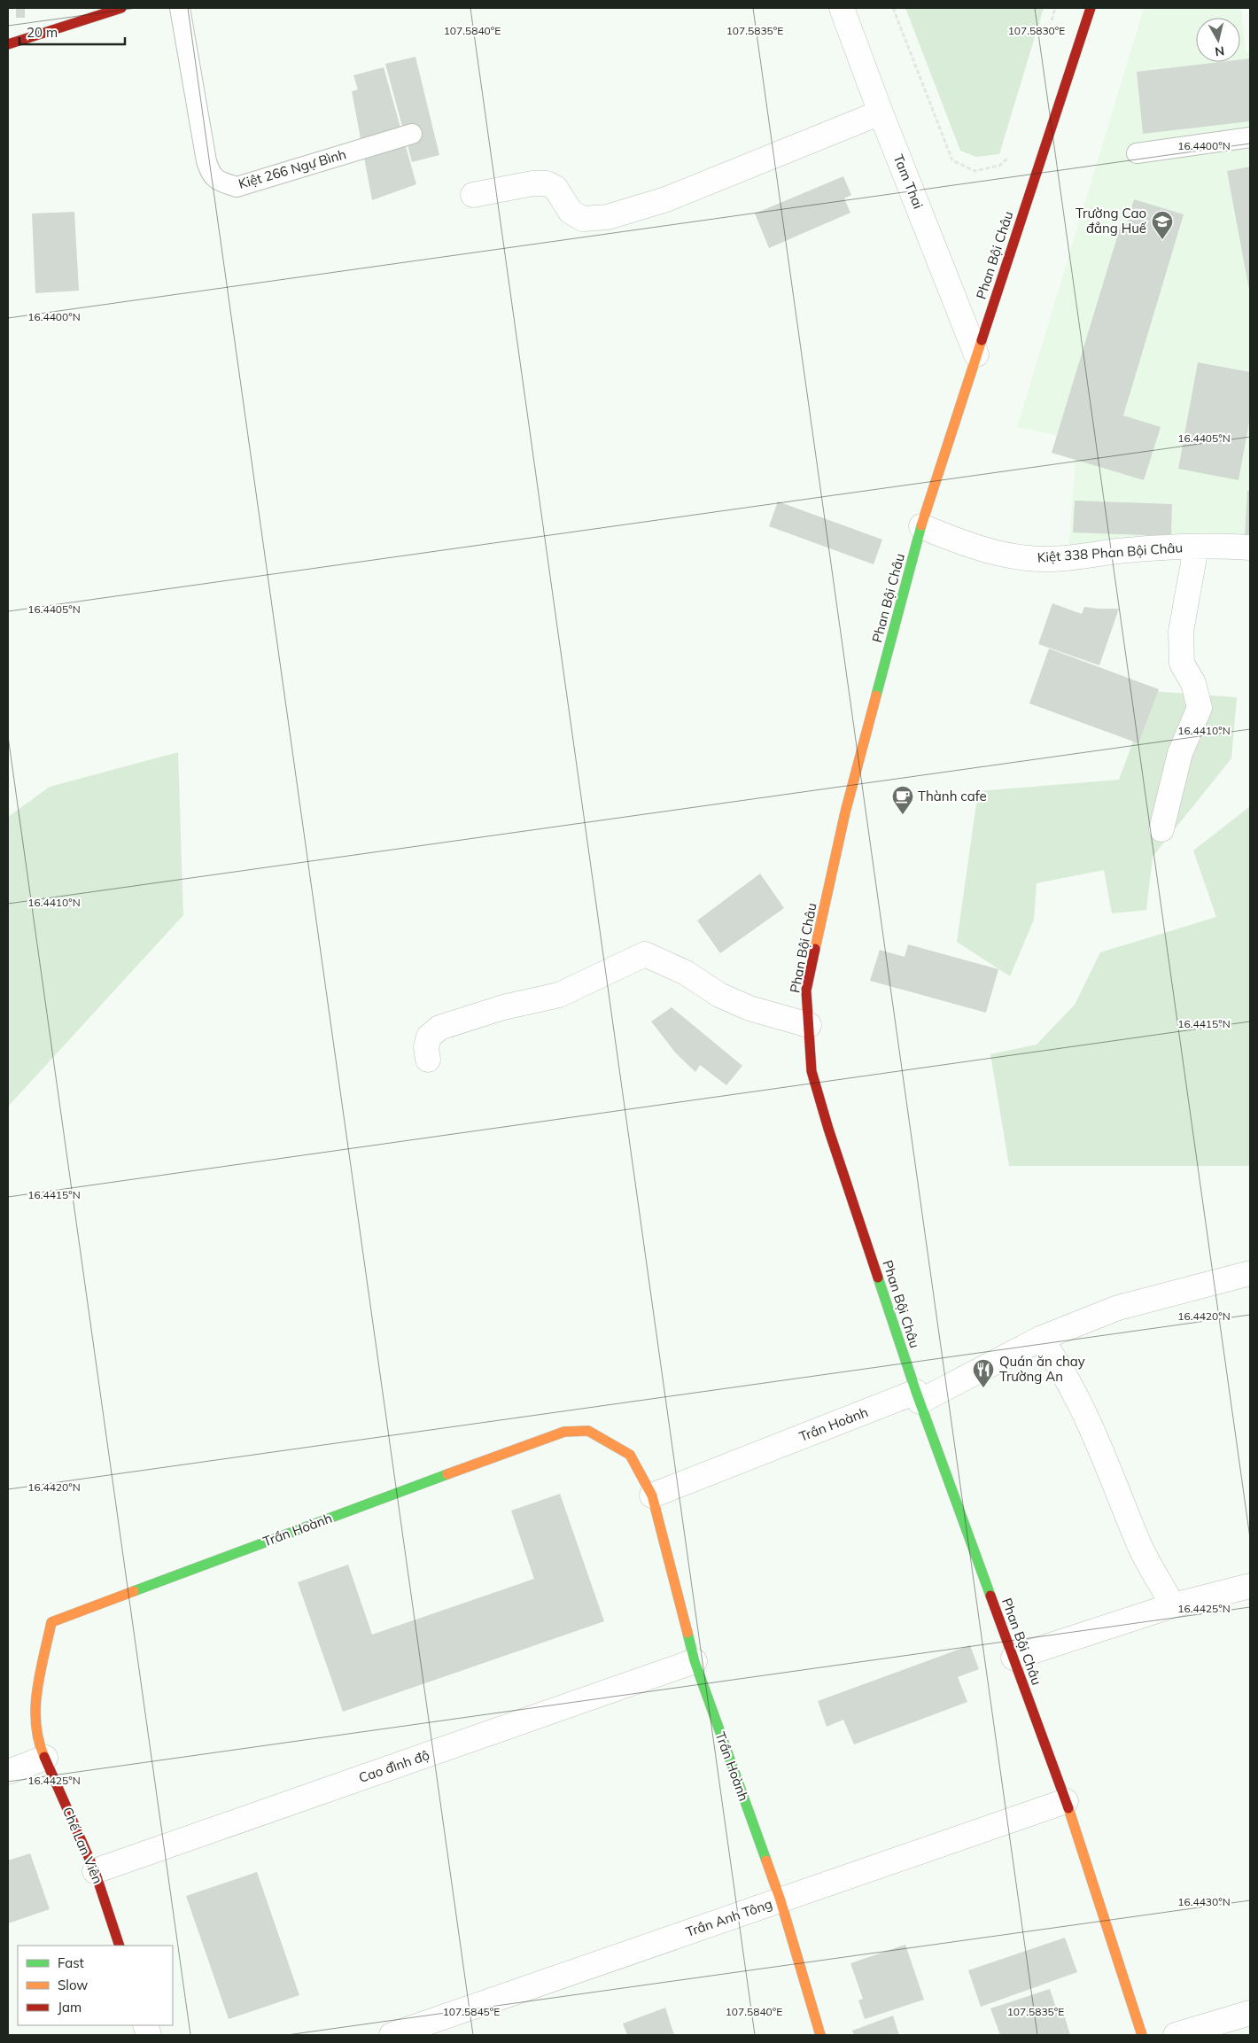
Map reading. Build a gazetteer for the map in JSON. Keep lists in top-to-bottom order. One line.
{"streets":{"main road":["Phan Bội Châu","Trần Hoành","Chế Lan Viên"],"street":["Tam Thai","Kiệt 338 Phan Bội Châu","Cao đình độ","Trần Anh Tông"],"lane":["Kiệt 266 Ngự Bình"]},"crossings":[["Tam Thai","Phan Bội Châu"],["Phan Bội Châu","Kiệt 338 Phan Bội Châu"],["Phan Bội Châu","Trần Hoành"],["Phan Bội Châu","Trần Anh Tông"],["Trần Hoành","Cao đình độ"],["Trần Hoành","Chế Lan Viên"],["Trần Hoành","Trần Anh Tông"],["Cao đình độ","Chế Lan Viên"]],"places":{"school or university":["Trường Cao đẳng Huế"],"cafe":["Thành cafe"],"restaurant":["Quán ăn chay Trường An"]},"legend":["Fast","Slow","Jam"],"scale_bar":"20 m","north":"bottom","coordinates":["107.5840°E","107.5835°E","107.5830°E","16.4400°N","16.4405°N","16.4410°N","16.4415°N","16.4420°N","16.4425°N","16.4430°N","107.5845°E"]}
